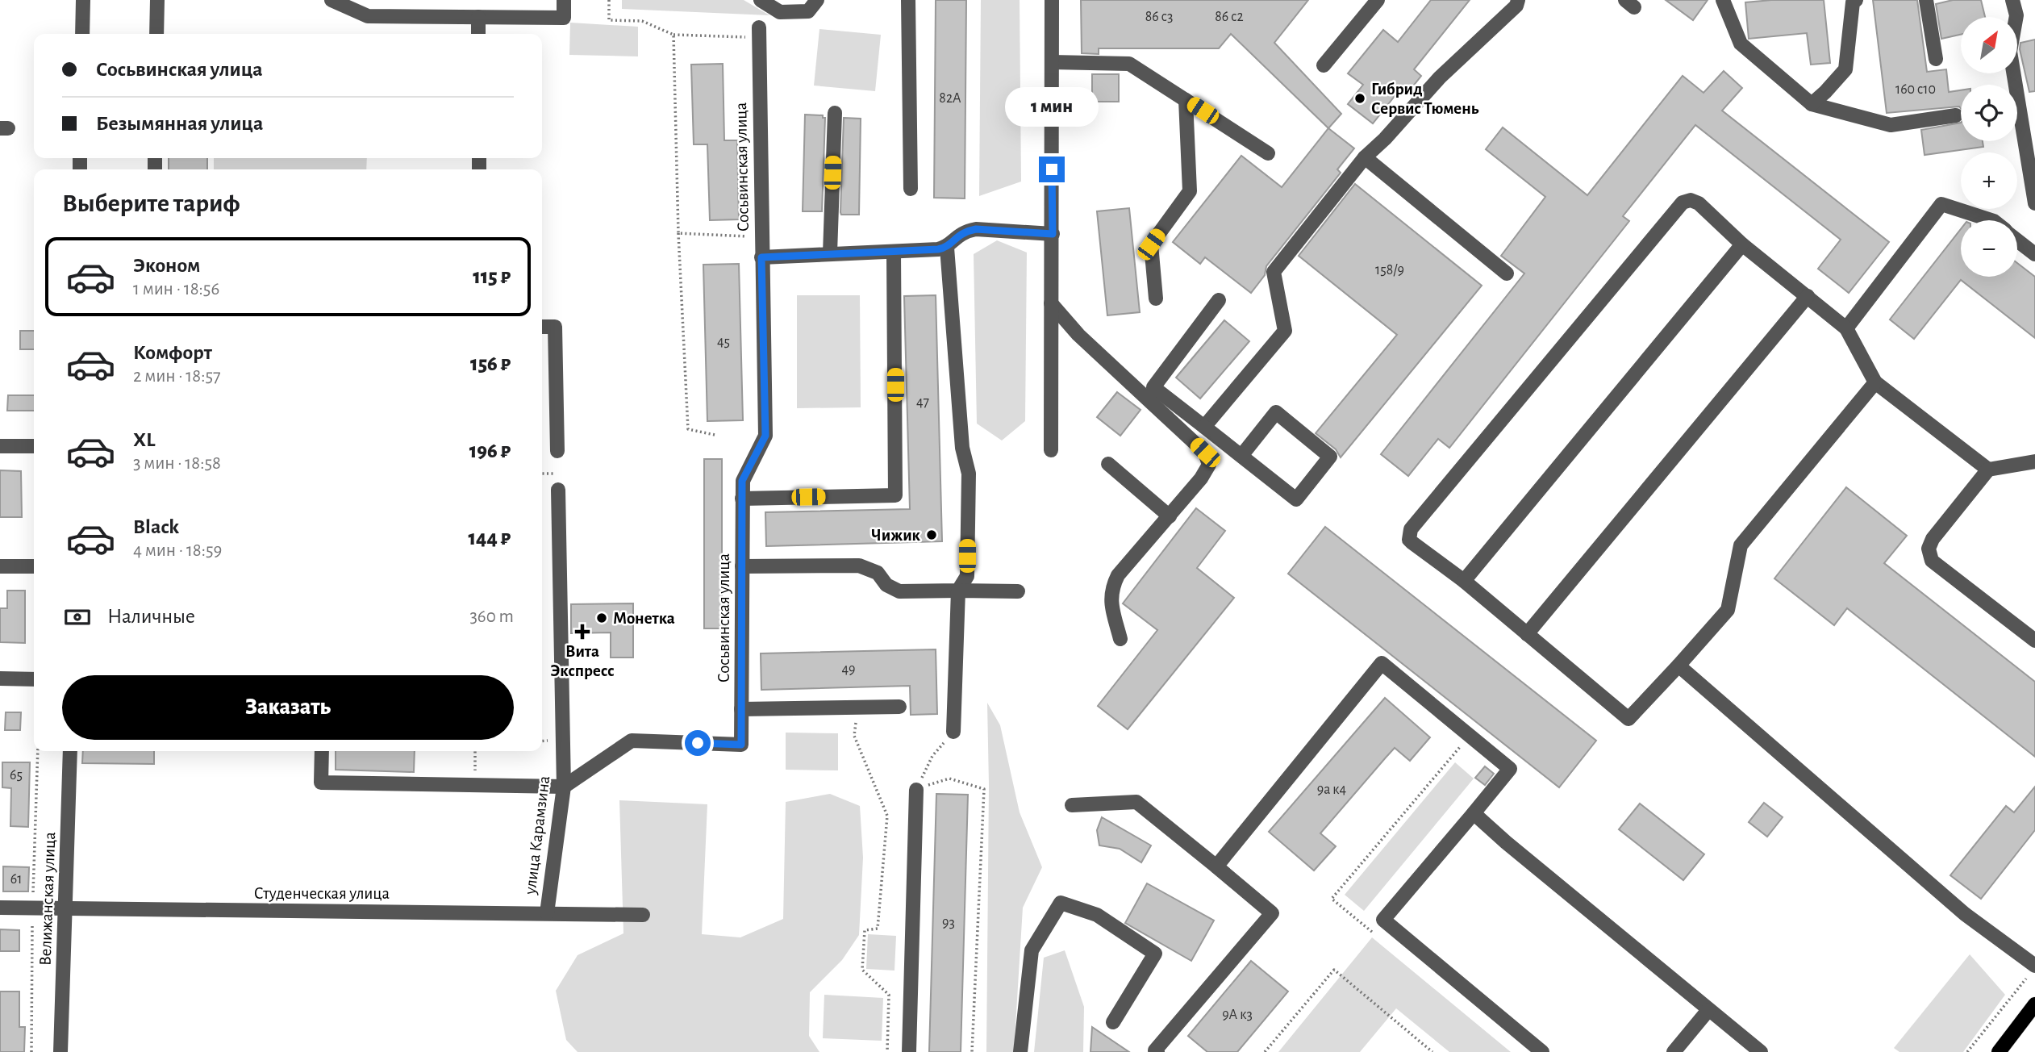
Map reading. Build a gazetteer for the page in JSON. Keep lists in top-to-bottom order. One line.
{"streets":{"street":["Сосьвинская улица","улица Карамзина","Студенческая улица","Велижанская улица"]},"crossings":[["Сосьвинская улица","улица Карамзина"],["улица Карамзина","Студенческая улица"],["Студенческая улица","Велижанская улица"]],"places":{"other":["Гибрид Сервис Тюмень","Чижик","Монетка"],"health":["Вита Экспресс"]},"house_numbers":["86 с3","86 с2","160 с10","82А","158/9","45","47","49","65","9а к4","61","93","9А к3"],"north":"top right","page":{"map_buttons":["+","−"],"banner":["Сосьвинская улица","Безымянная улица"],"bubble":"1 мин","heading":"Выберите тариф","list":[{"name":"Эконом","note":"1 мин · 18:56","value":"115 ₽"},{"name":"Комфорт","note":"2 мин · 18:57","value":"156 ₽"},{"name":"XL","note":"3 мин · 18:58","value":"196 ₽"},{"name":"Black","note":"4 мин · 18:59","value":"144 ₽"}],"pay":["Наличные","360 m"],"buttons":"Заказать"}}
